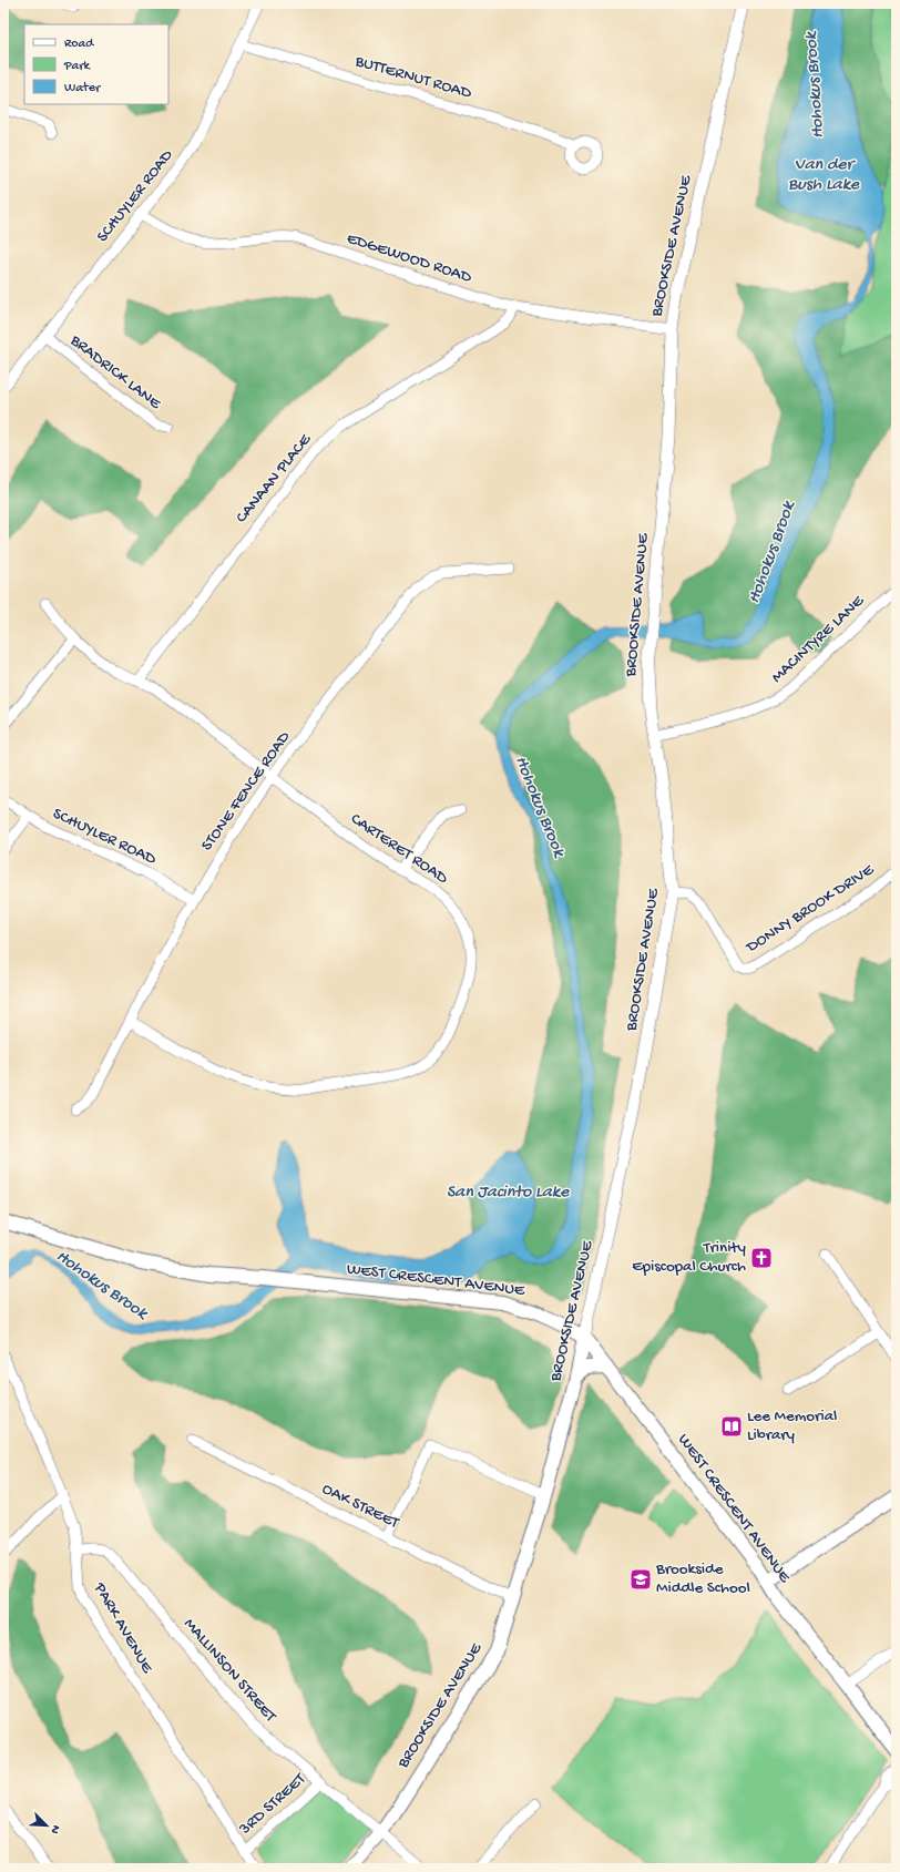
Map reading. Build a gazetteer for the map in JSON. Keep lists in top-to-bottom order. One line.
{"streets":{"main road":["BROOKSIDE AVENUE","WEST CRESCENT AVENUE"],"street":["BUTTERNUT ROAD","SCHUYLER ROAD","EDGEWOOD ROAD","BRADRICK LANE","CANAAN PLACE","MACINTYRE LANE","STONE FENCE ROAD","CARTERET ROAD","DONNY BROOK DRIVE","OAK STREET","PARK AVENUE","MALLINSON STREET","3RD STREET"]},"crossings":[["BUTTERNUT ROAD","SCHUYLER ROAD"],["SCHUYLER ROAD","EDGEWOOD ROAD"],["SCHUYLER ROAD","BRADRICK LANE"],["SCHUYLER ROAD","STONE FENCE ROAD"],["BROOKSIDE AVENUE","EDGEWOOD ROAD"],["BROOKSIDE AVENUE","MACINTYRE LANE"],["BROOKSIDE AVENUE","DONNY BROOK DRIVE"],["BROOKSIDE AVENUE","WEST CRESCENT AVENUE"],["BROOKSIDE AVENUE","OAK STREET"],["BROOKSIDE AVENUE","MALLINSON STREET"],["EDGEWOOD ROAD","CANAAN PLACE"],["CANAAN PLACE","CARTERET ROAD"],["STONE FENCE ROAD","CARTERET ROAD"],["PARK AVENUE","MALLINSON STREET"],["PARK AVENUE","3RD STREET"],["MALLINSON STREET","3RD STREET"]],"water":["Hohokus Brook","Van der Bush Lake","San Jacinto Lake"],"places":{"church":["Trinity Episcopal Church"],"library":["Lee Memorial Library"],"school or university":["Brookside Middle School"]},"legend":["Road","Park","Water"],"north":"bottom right"}
